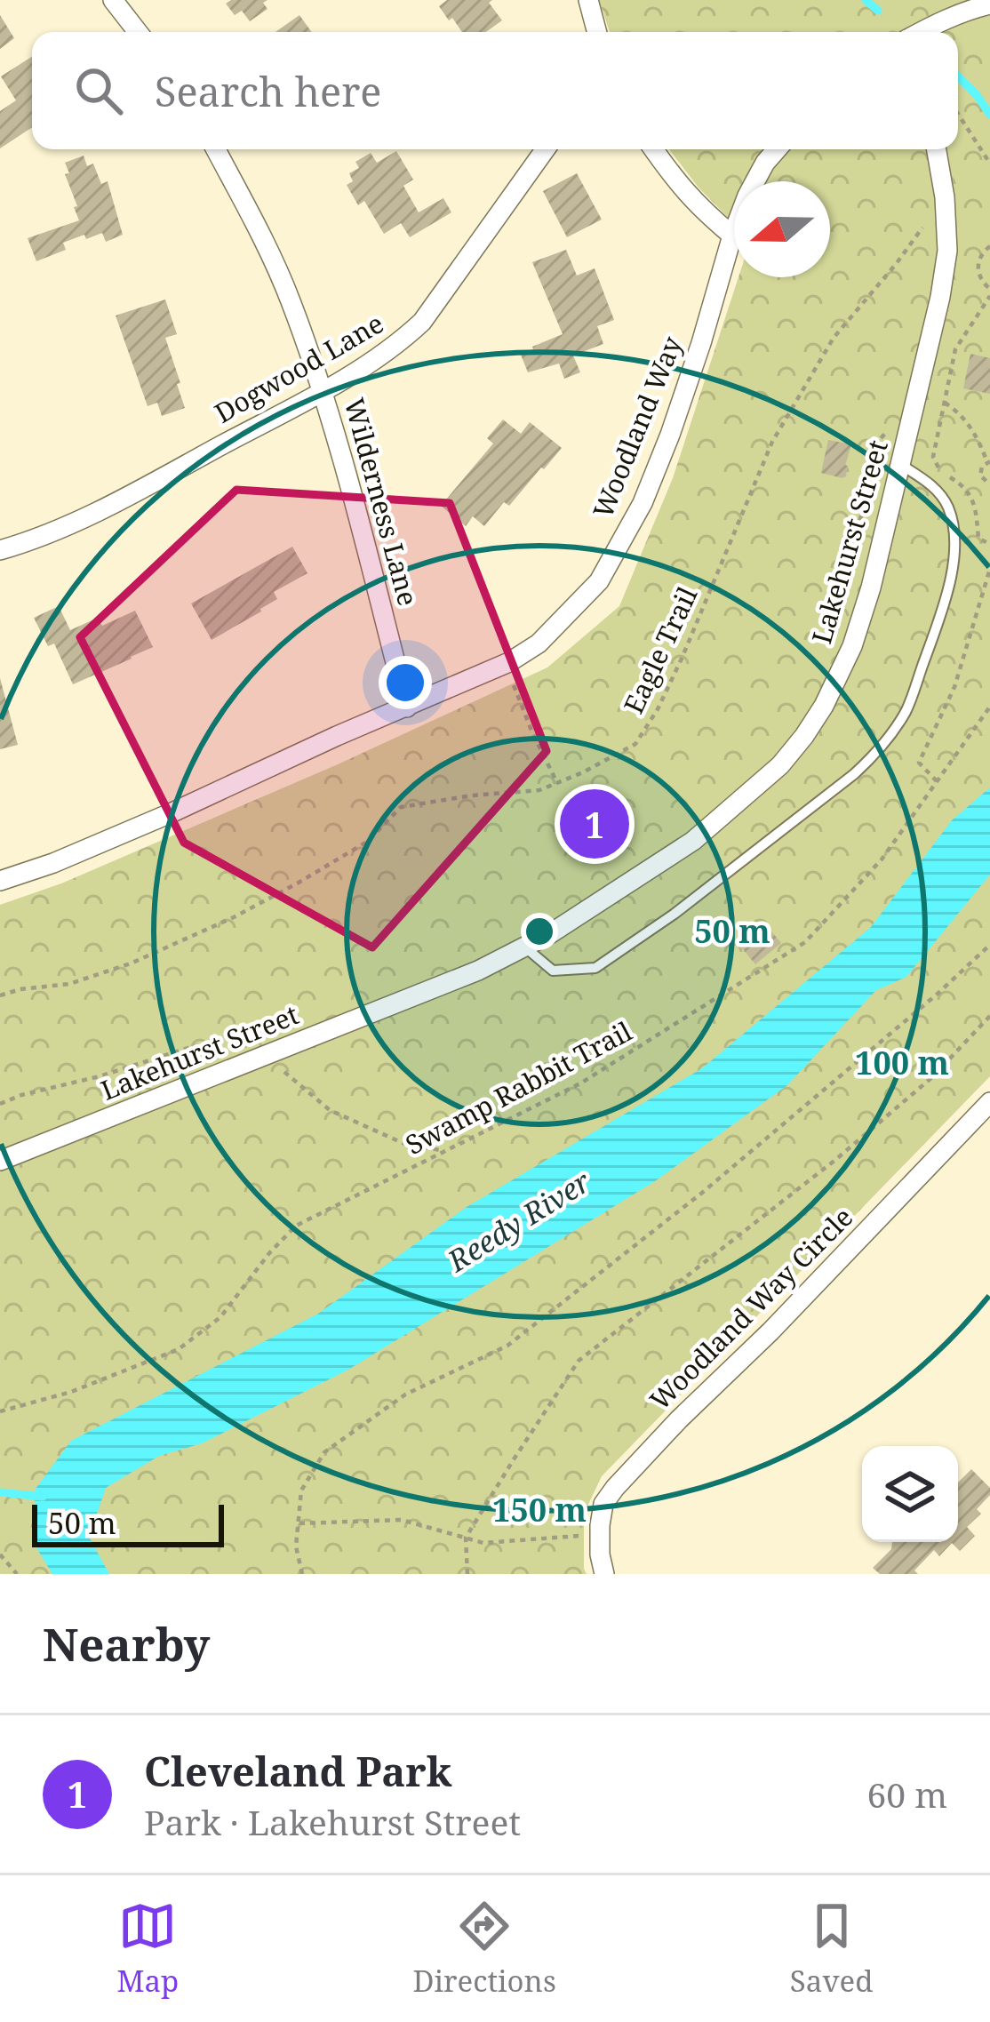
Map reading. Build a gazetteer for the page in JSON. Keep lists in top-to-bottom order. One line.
{"streets":{"street":["Dogwood Lane","Woodland Way","Wilderness Lane","Lakehurst Street","Woodland Way Circle"],"path":["Eagle Trail","Swamp Rabbit Trail"]},"crossings":[["Dogwood Lane","Wilderness Lane"],["Woodland Way","Wilderness Lane"],["Lakehurst Street","Eagle Trail"]],"water":["Reedy River"],"scale_bar":"50 m","north":"left","page":{"search":"Search here","pins":"1","scale":"50 m","heading":"Nearby","list":[{"mark":"1","name":"Cleveland Park","note":"Park · Lakehurst Street","value":"60 m"}],"nav":["Map","Directions","Saved"]},"rings":["50 m","100 m","150 m"]}
